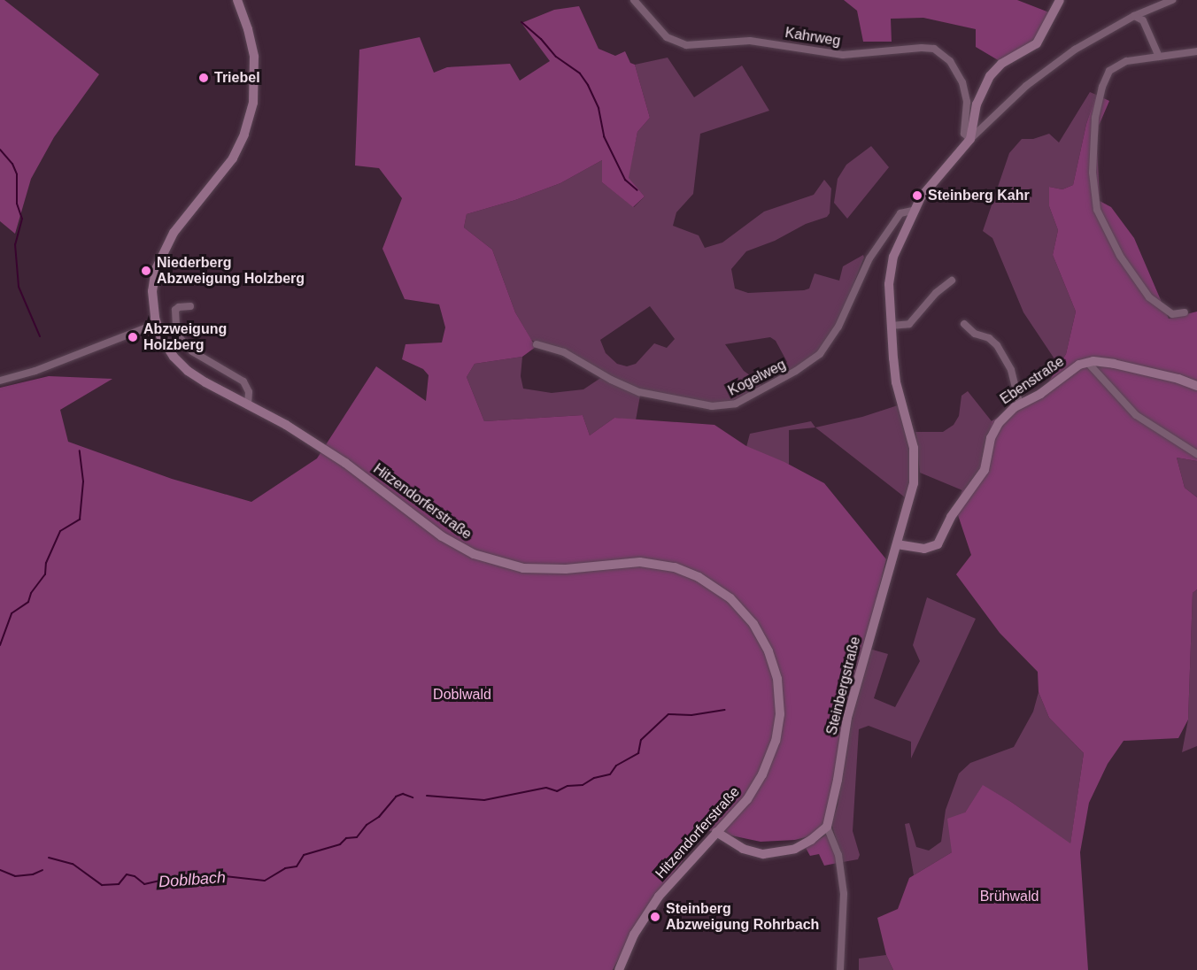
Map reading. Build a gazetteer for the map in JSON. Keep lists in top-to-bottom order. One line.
{"streets":{"main road":["Ebenstraße","Hitzendorferstraße","Steinbergstraße"],"street":["Kahrweg","Kogelweg"]},"crossings":[["Kahrweg","Steinbergstraße"],["Kogelweg","Steinbergstraße"],["Ebenstraße","Steinbergstraße"]],"water":["Doblbach"],"parks":["Doblwald","Brühwald"],"places":["Triebel","Steinberg Kahr","Niederberg Abzweigung Holzberg","Abzweigung Holzberg","Steinberg Abzweigung Rohrbach"]}
